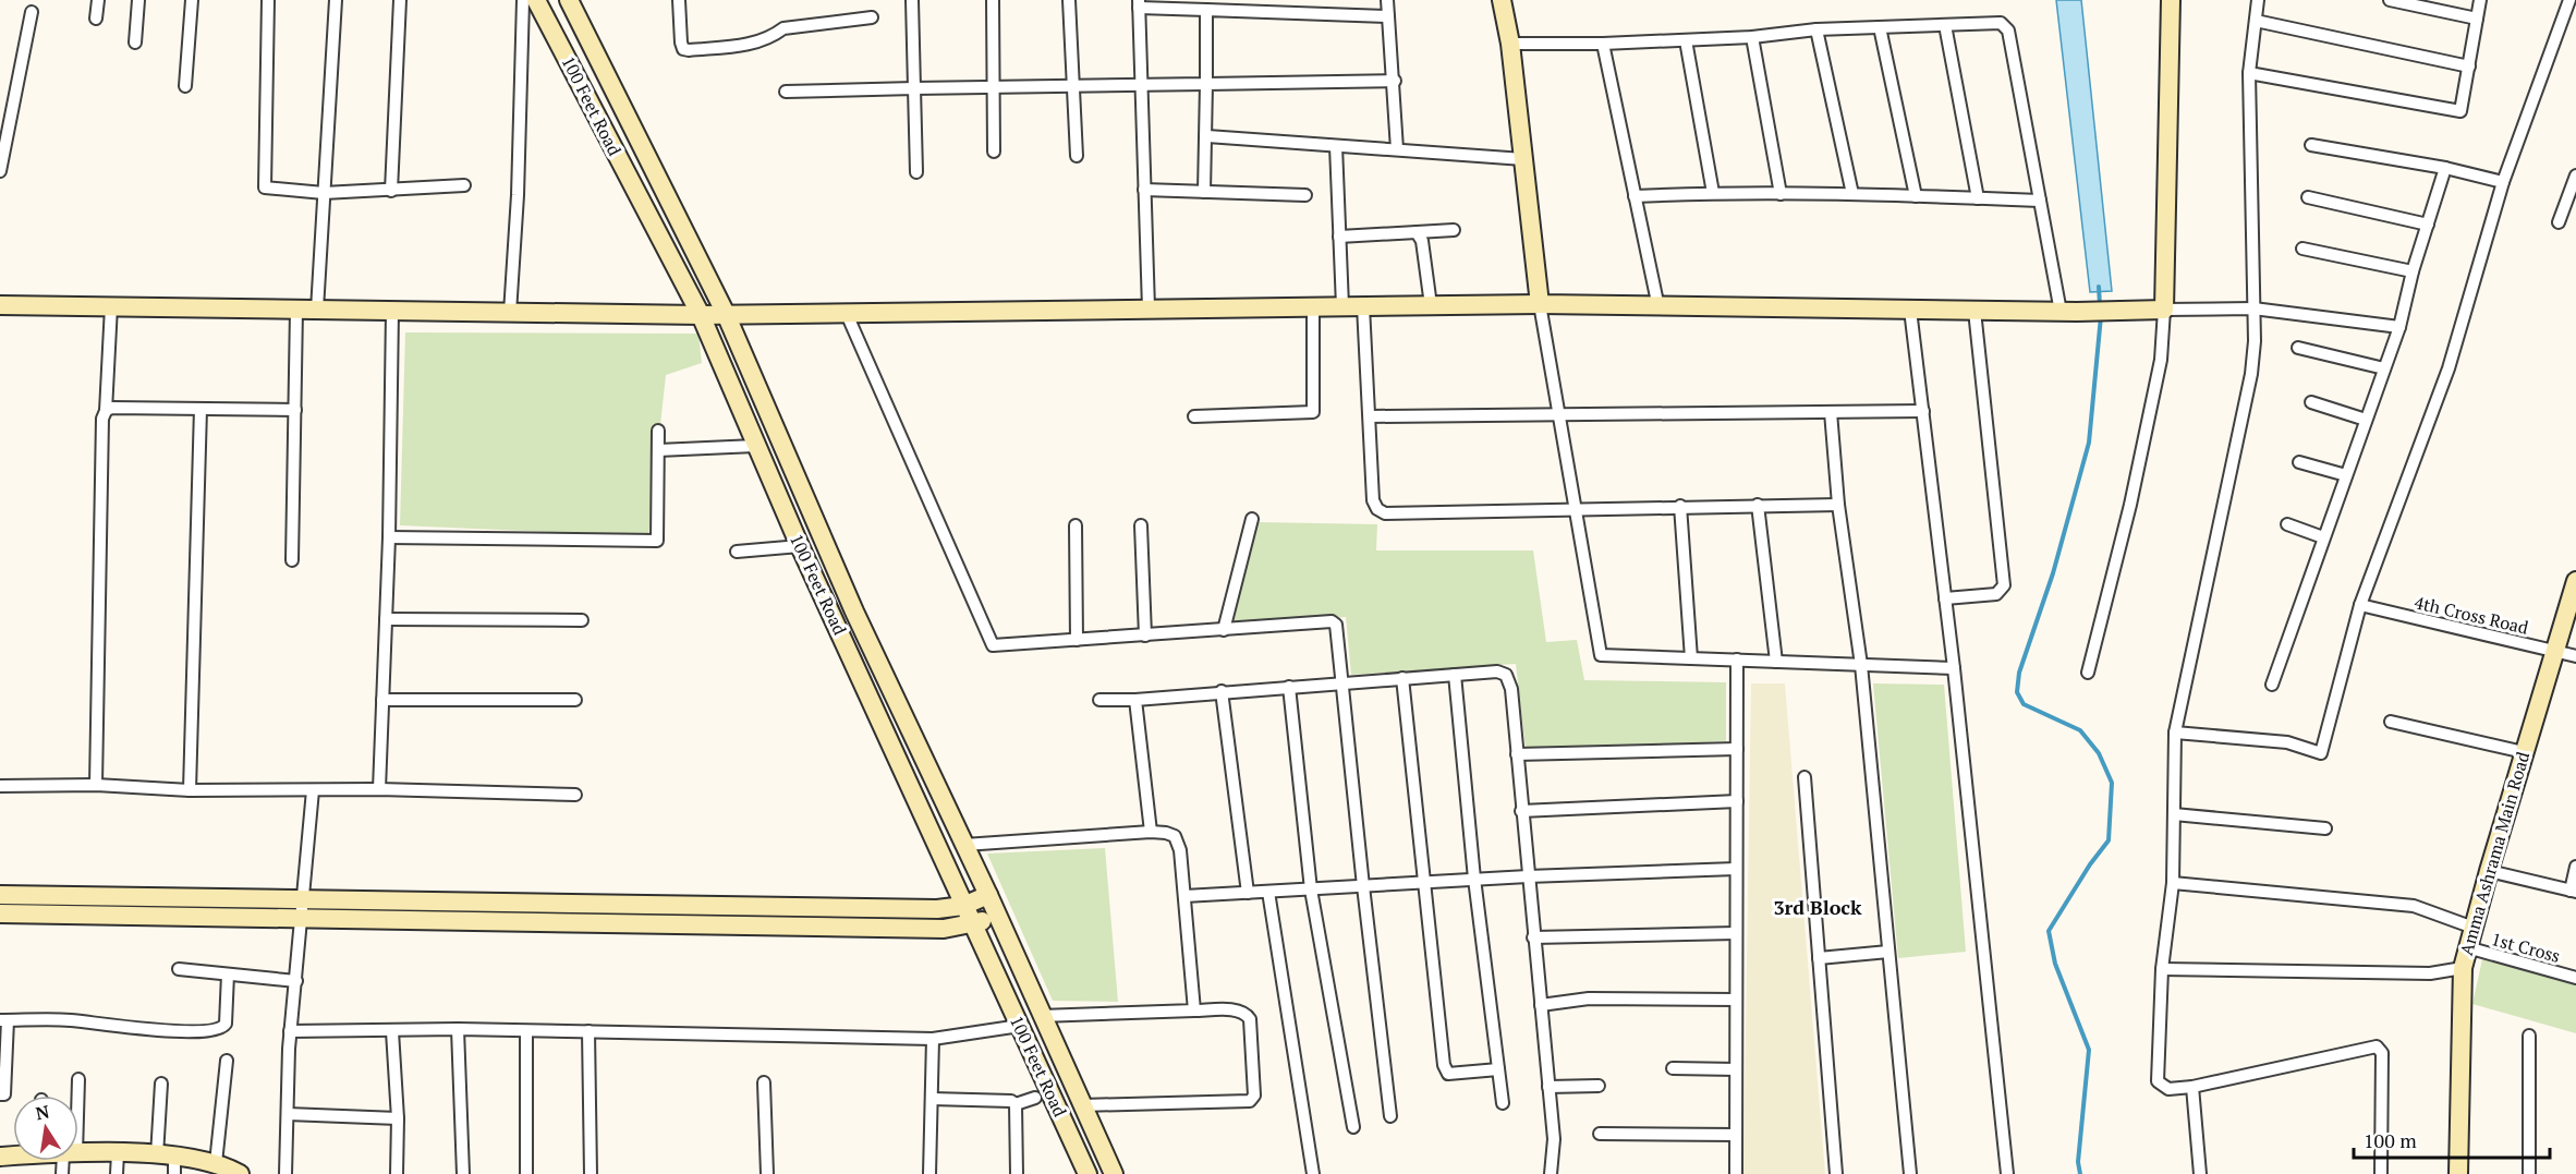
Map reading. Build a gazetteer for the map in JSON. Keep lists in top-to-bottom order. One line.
{"streets":{"street":["100 Feet Road","4th Cross Road","Amma Ashrama Main Road","1st Cross"]},"crossings":[["4th Cross Road","Amma Ashrama Main Road"],["Amma Ashrama Main Road","1st Cross"]],"districts":["3rd Block"],"scale_bar":"100 m","north":"top"}
